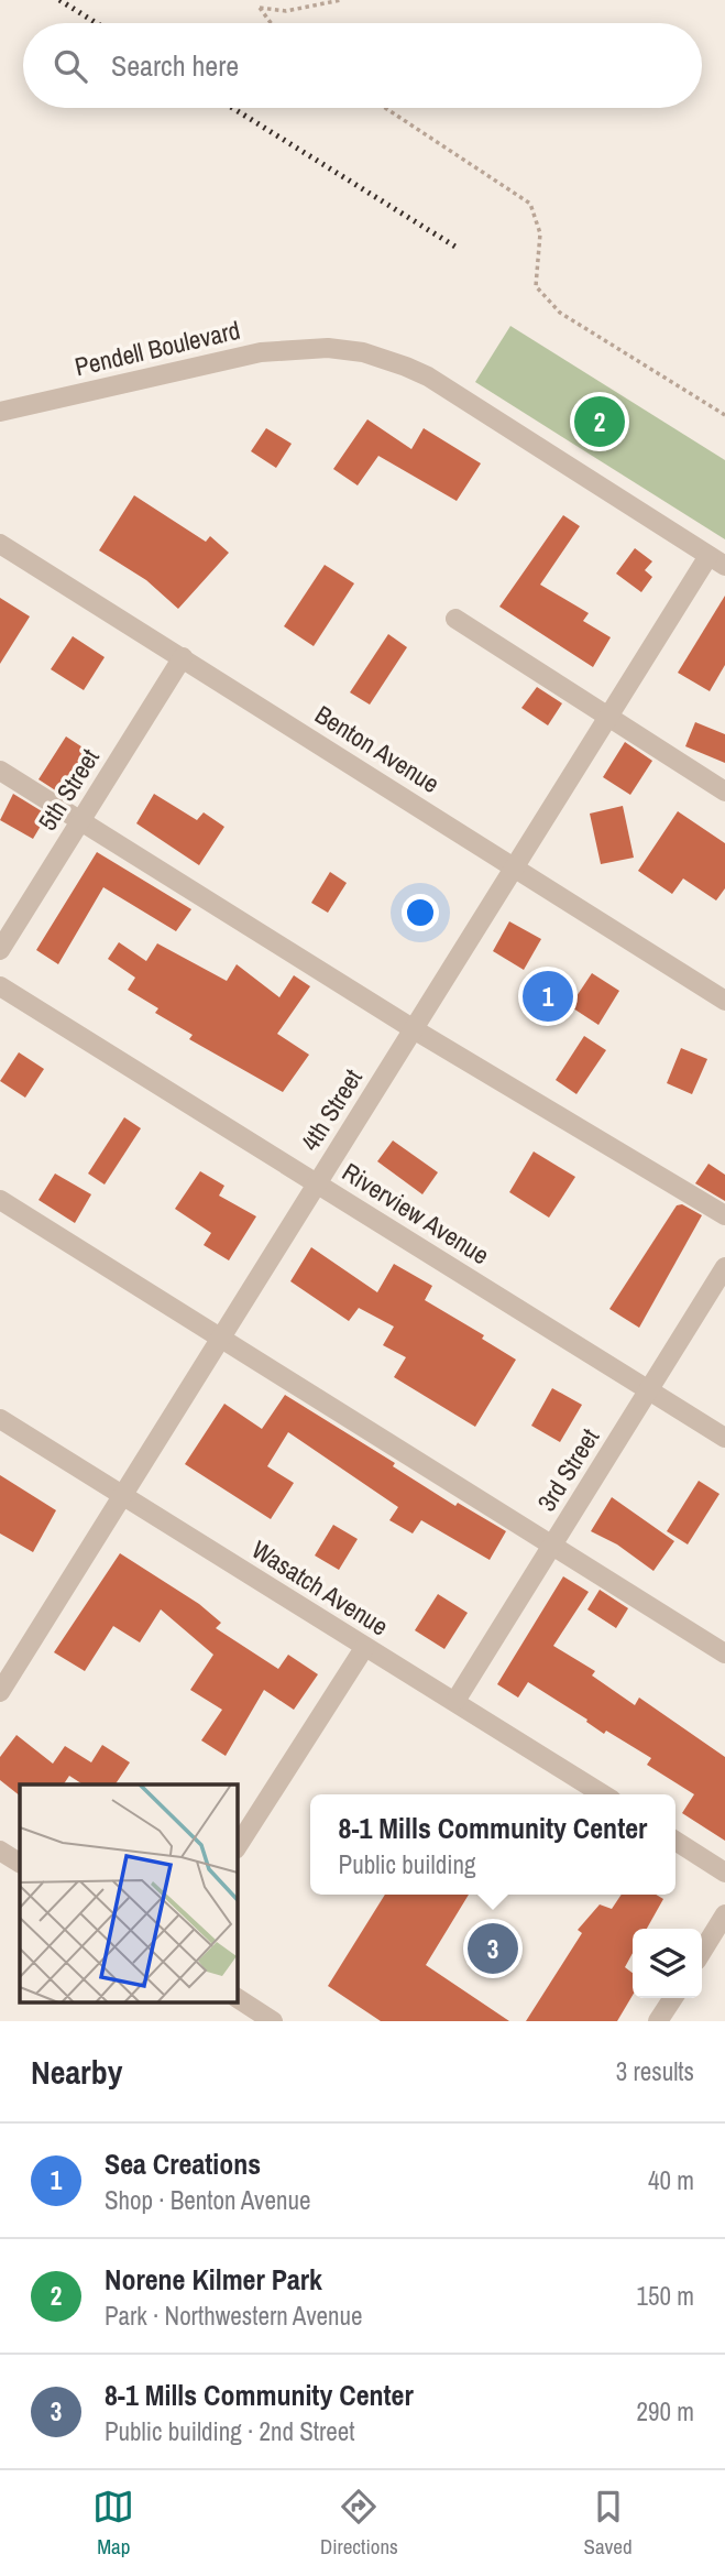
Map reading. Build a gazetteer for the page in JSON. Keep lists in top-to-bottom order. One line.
{"streets":{"street":["Pendell Boulevard","Benton Avenue","5th Street","4th Street","Riverview Avenue","3rd Street","Wasatch Avenue"]},"crossings":[["Pendell Boulevard","4th Street"],["Benton Avenue","5th Street"],["Benton Avenue","4th Street"],["4th Street","Riverview Avenue"],["4th Street","Wasatch Avenue"],["Riverview Avenue","3rd Street"],["3rd Street","Wasatch Avenue"]],"page":{"search":"Search here","pins":["2","1","3"],"popup":["8-1 Mills Community Center","Public building"],"heading":["Nearby","3 results"],"list":[{"mark":"1","name":"Sea Creations","note":"Shop · Benton Avenue","value":"40 m"},{"mark":"2","name":"Norene Kilmer Park","note":"Park · Northwestern Avenue","value":"150 m"},{"mark":"3","name":"8-1 Mills Community Center","note":"Public building · 2nd Street","value":"290 m"}],"nav":["Map","Directions","Saved"]}}
